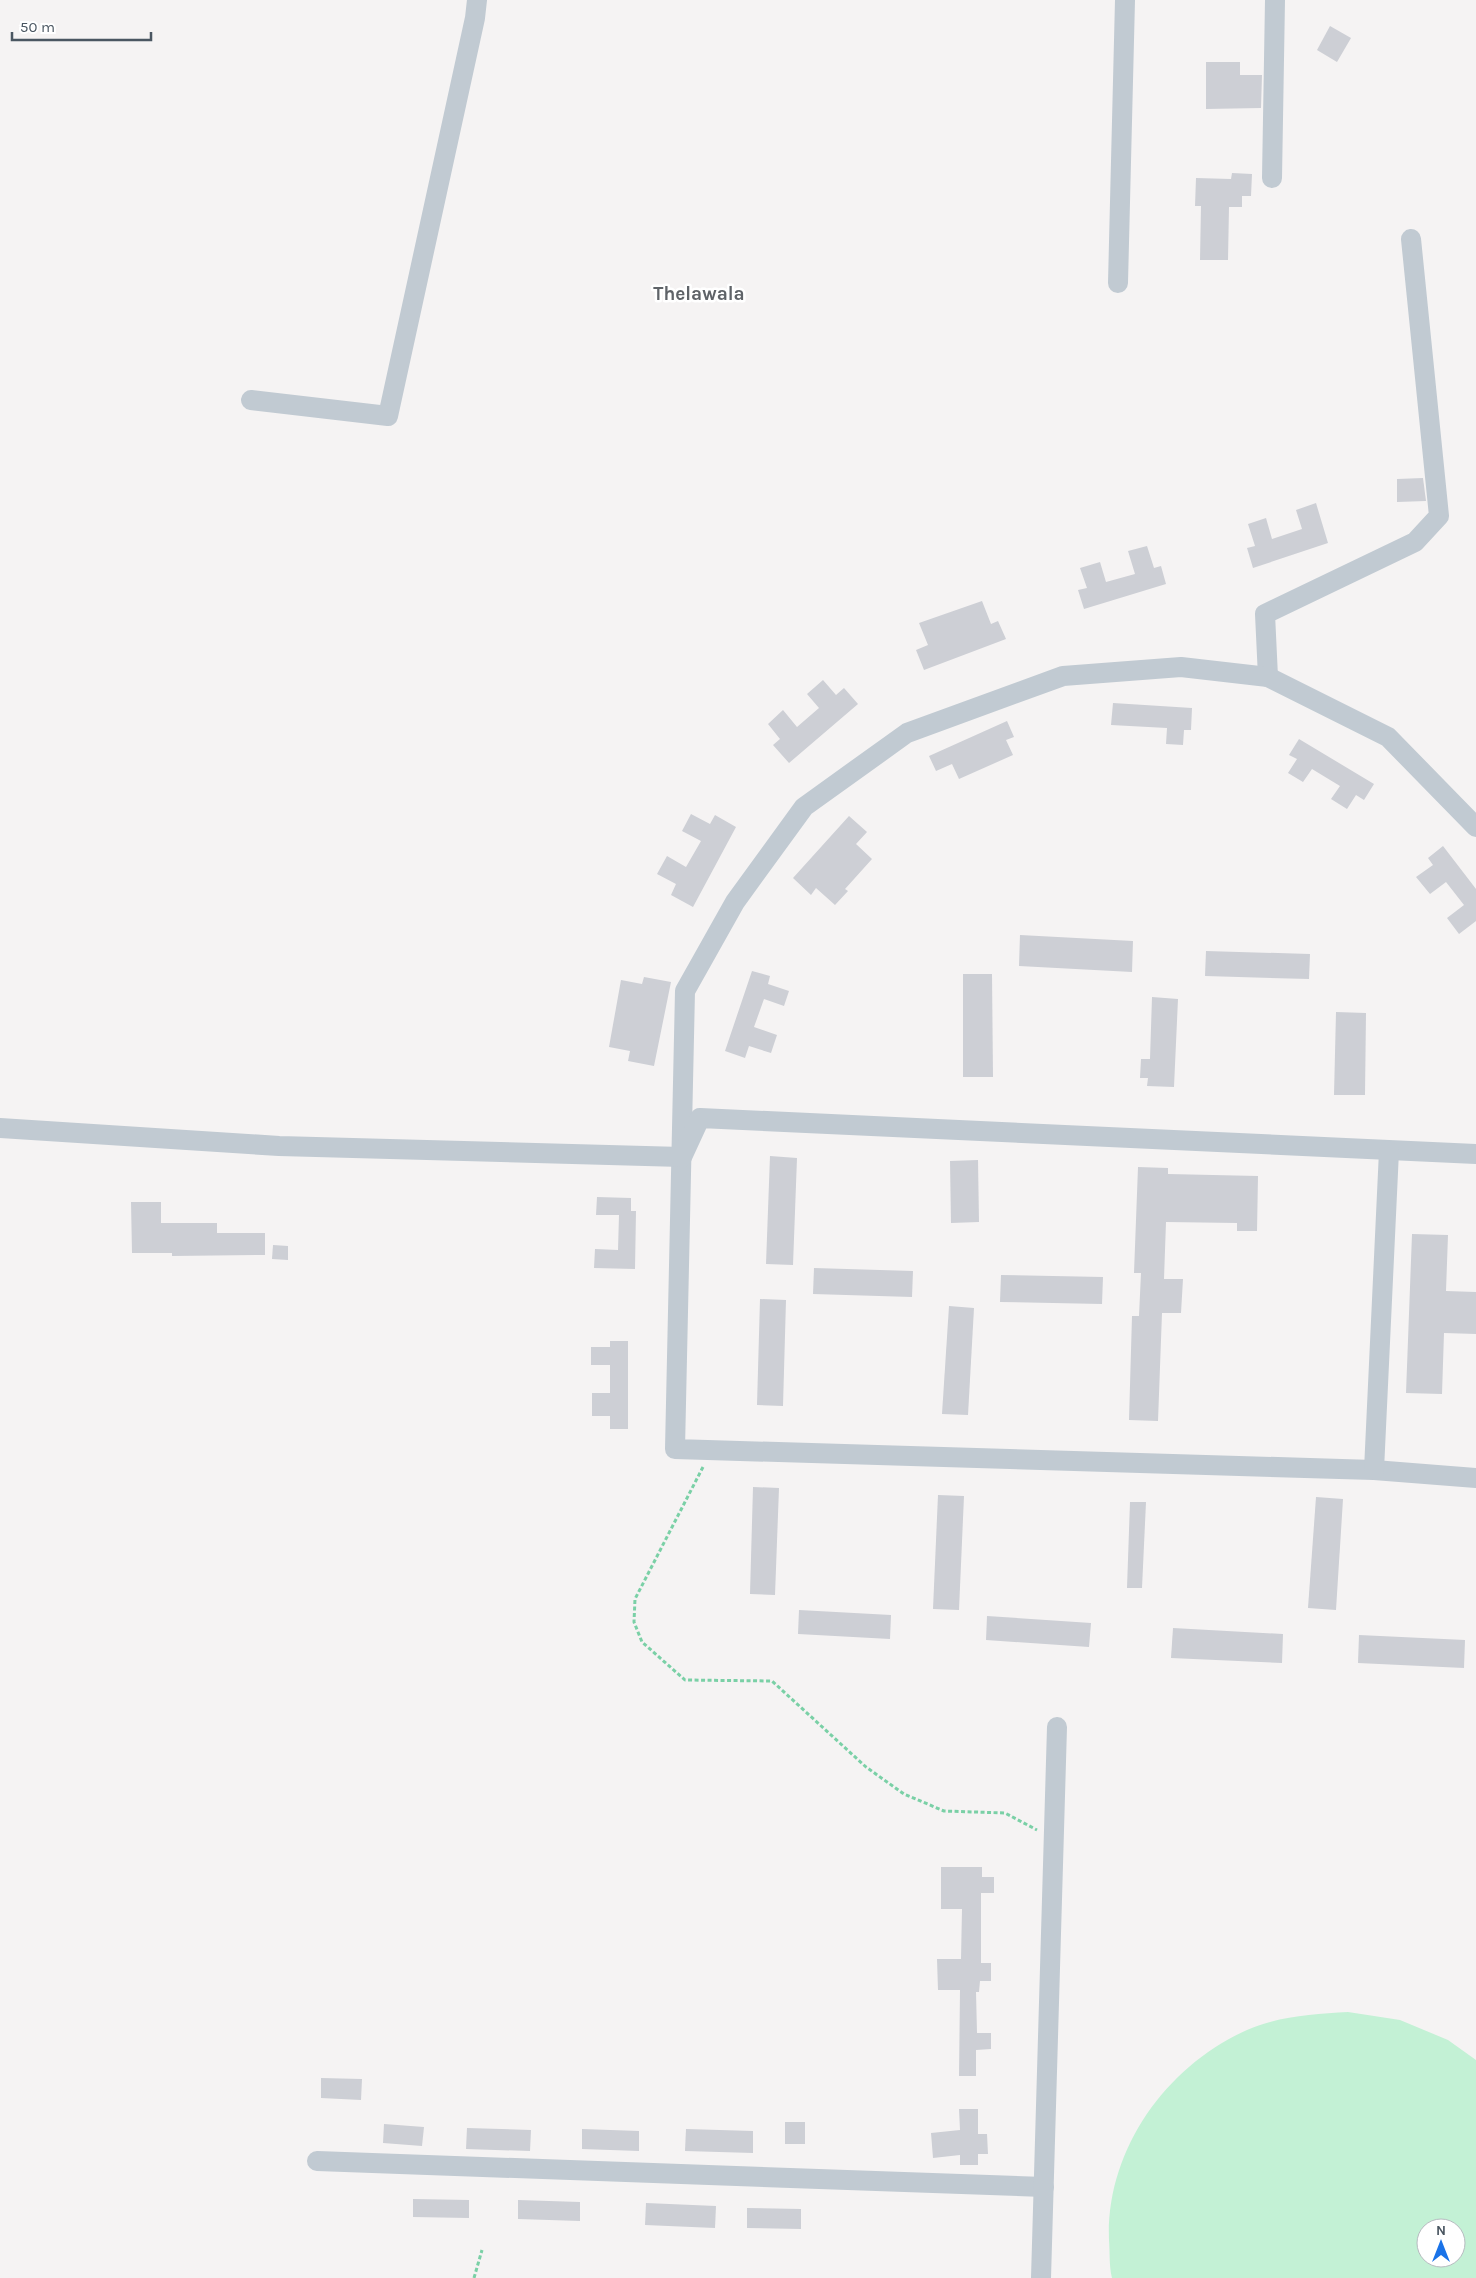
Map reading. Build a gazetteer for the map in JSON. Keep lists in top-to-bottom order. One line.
{"districts":["Thelawala"],"scale_bar":"50 m","north":"top"}
